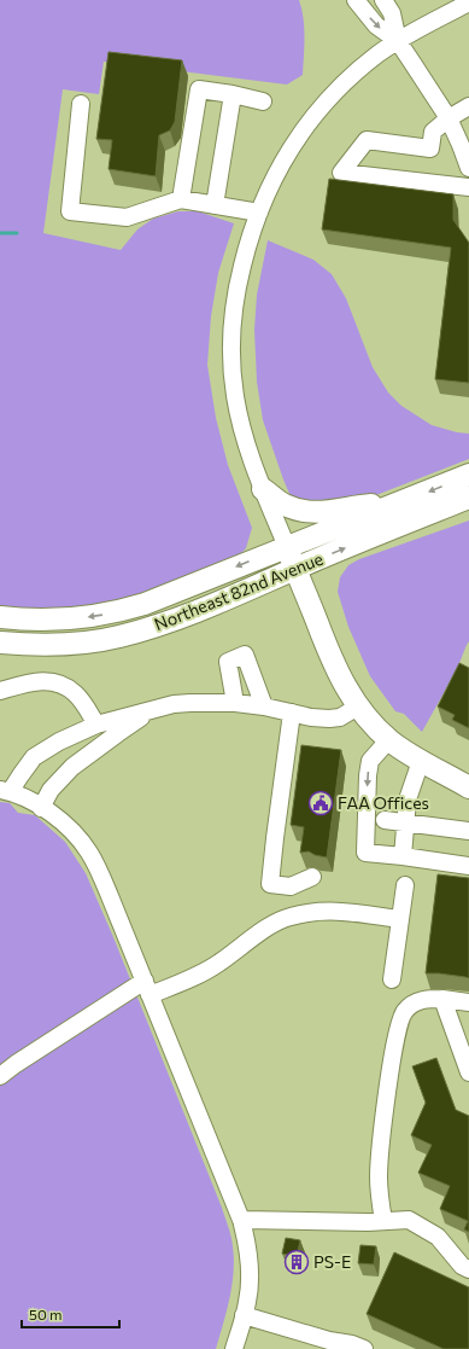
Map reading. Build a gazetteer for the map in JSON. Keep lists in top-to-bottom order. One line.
{"streets":{"main road":["Northeast 82nd Avenue"]},"places":{"public building":["FAA Offices"],"building":["PS-E"]},"scale_bar":"50 m"}
